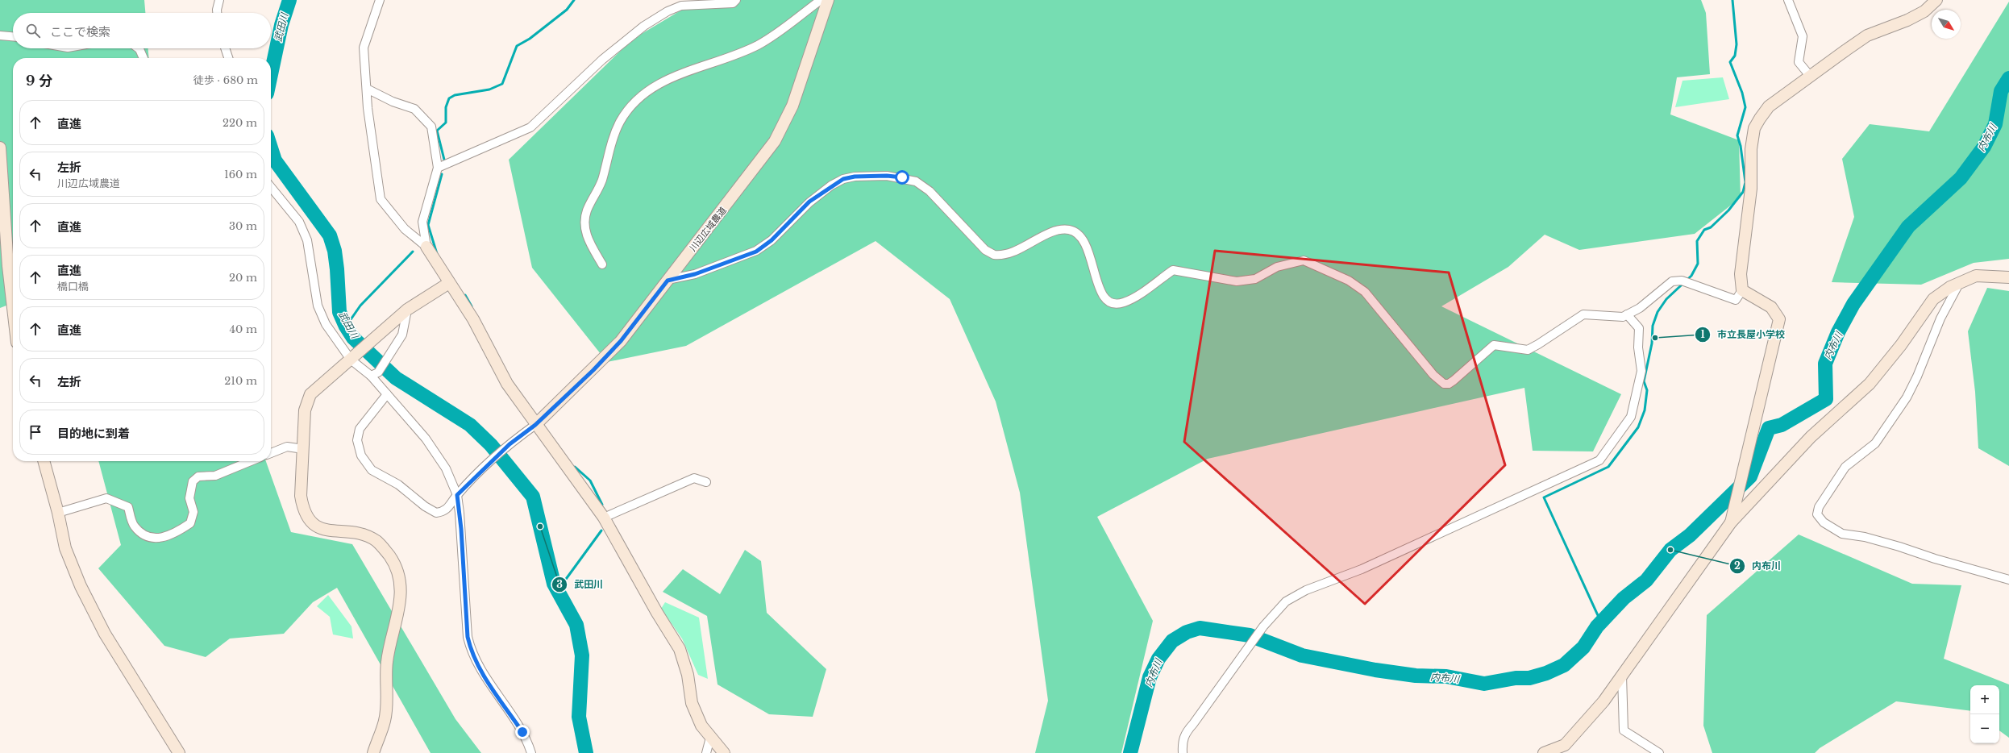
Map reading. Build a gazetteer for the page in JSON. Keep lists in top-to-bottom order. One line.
{"streets":{"street":["川辺広域農道"]},"water":["武田川","内布川"],"places":["市立長屋小学校","武田川","内布川"],"north":"bottom right","page":{"search":"ここで検索","heading":["9 分","徒歩 · 680 m"],"list":[["直進","220 m"],["左折","川辺広域農道","160 m"],["直進","30 m"],["直進","橋口橋","20 m"],["直進","40 m"],["左折","210 m"],"目的地に到着"],"map_buttons":["+","−"]}}
